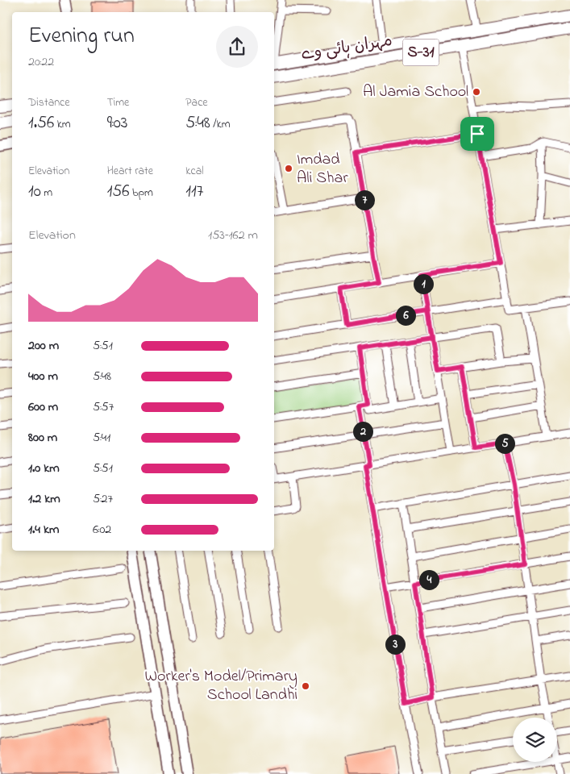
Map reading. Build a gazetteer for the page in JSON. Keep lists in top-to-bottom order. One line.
{"streets":{"main road":["مہران ہائی وے","S-31"]},"places":["Al Jamia School","Imdad Ali Shar","Worker's Model/Primary School Landhi"],"page":{"heading":["Evening run","20:22"],"stats":[["Distance","1.56 km"],["Time","9:03"],["Pace","5:48 /km"],["Elevation","10 m"],["Heart rate","156 bpm"],["kcal","117"]],"pins":["7","1","6","2","5","4","3"],"chart":["Elevation","153–162 m"],"list":[{"name":"200 m","note":"5:51"},{"name":"400 m","note":"5:48"},{"name":"600 m","note":"5:57"},{"name":"800 m","note":"5:41"},{"name":"1.0 km","note":"5:51"},{"name":"1.2 km","note":"5:27"},{"name":"1.4 km","note":"6:02"}]}}
